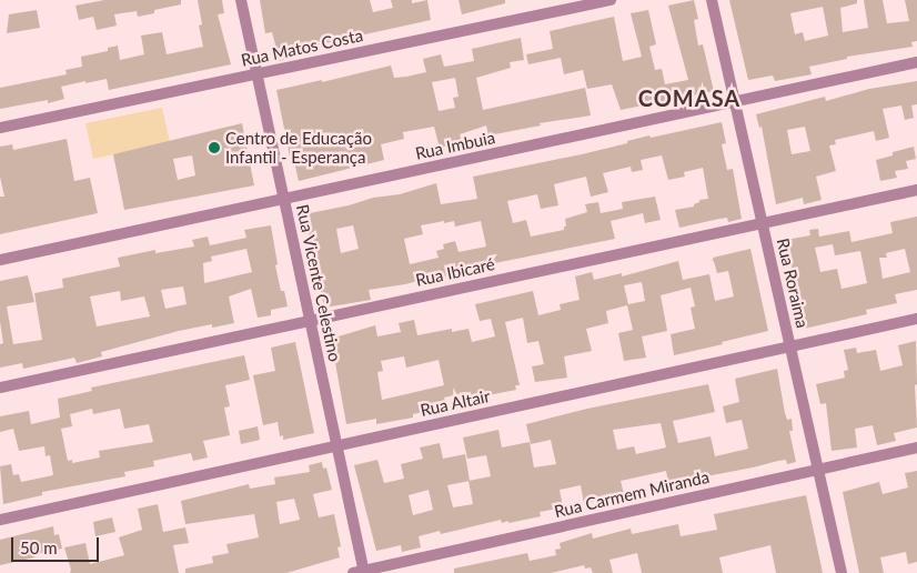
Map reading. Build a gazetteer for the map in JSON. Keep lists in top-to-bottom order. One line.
{"streets":{"street":["Rua Matos Costa","Rua Imbuia","Rua Ibicaré","Rua Vicente Celestino","Rua Roraima","Rua Altair","Rua Carmem Miranda"]},"crossings":[["Rua Matos Costa","Rua Vicente Celestino"],["Rua Imbuia","Rua Vicente Celestino"],["Rua Imbuia","Rua Roraima"],["Rua Ibicaré","Rua Vicente Celestino"],["Rua Ibicaré","Rua Roraima"],["Rua Vicente Celestino","Rua Altair"],["Rua Vicente Celestino","Rua Carmem Miranda"],["Rua Roraima","Rua Altair"],["Rua Roraima","Rua Carmem Miranda"]],"districts":["COMASA"],"places":["Centro de Educação Infantil - Esperança"],"scale_bar":"50 m"}
